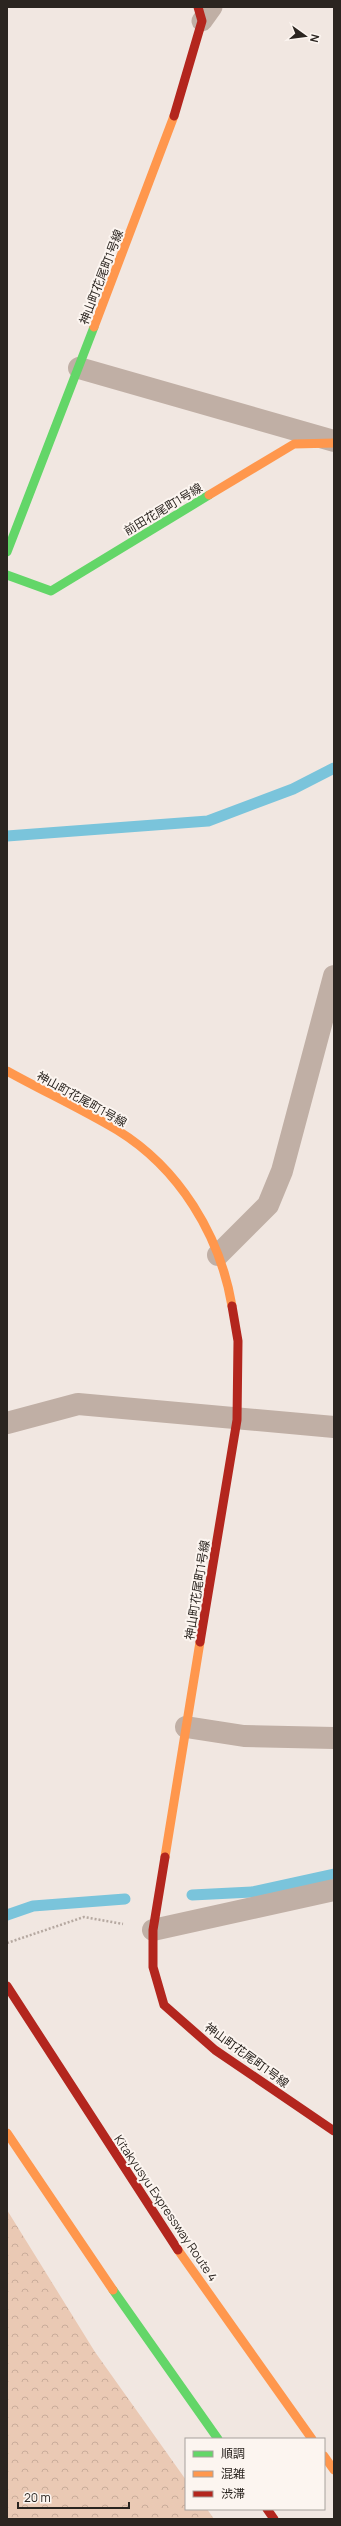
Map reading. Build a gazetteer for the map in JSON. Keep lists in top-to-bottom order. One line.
{"streets":{"main road":["神山町花尾町1号線","前田花尾町1号線","Kitakyusyu Expressway Route 4"]},"legend":["順調","混雑","渋滞"],"scale_bar":"20 m","north":"right"}
